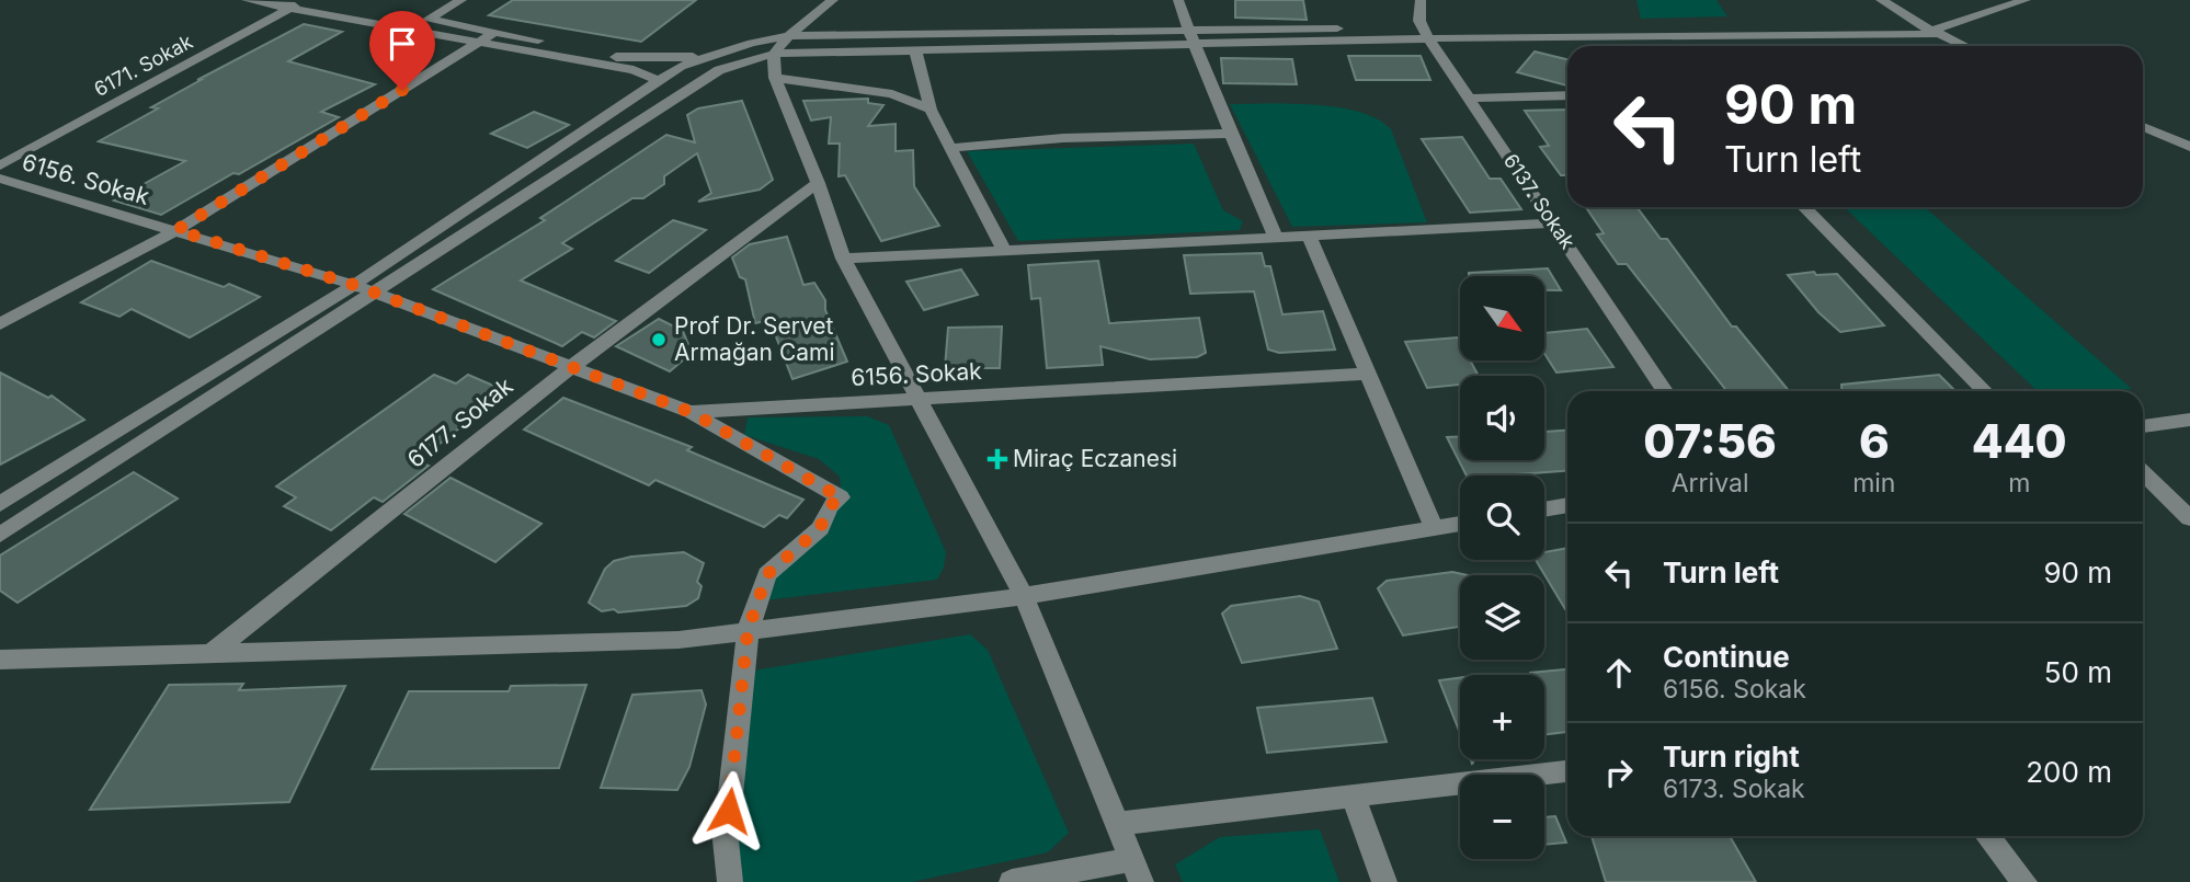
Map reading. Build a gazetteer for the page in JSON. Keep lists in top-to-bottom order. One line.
{"streets":{"street":["6171. Sokak","6156. Sokak","6137. Sokak","6177. Sokak"]},"crossings":[["6156. Sokak","6177. Sokak"]],"places":{"other":["Prof Dr. Servet Armağan Cami"],"health":["Miraç Eczanesi"]},"north":"bottom right","page":{"turn":["90 m","Turn left"],"map_buttons":["+","−"],"eta":["07:56","Arrival","6","min","440","m"],"list":[{"name":"Turn left","value":"90 m"},{"name":"Continue","note":"6156. Sokak","value":"50 m"},{"name":"Turn right","note":"6173. Sokak","value":"200 m"}]}}
